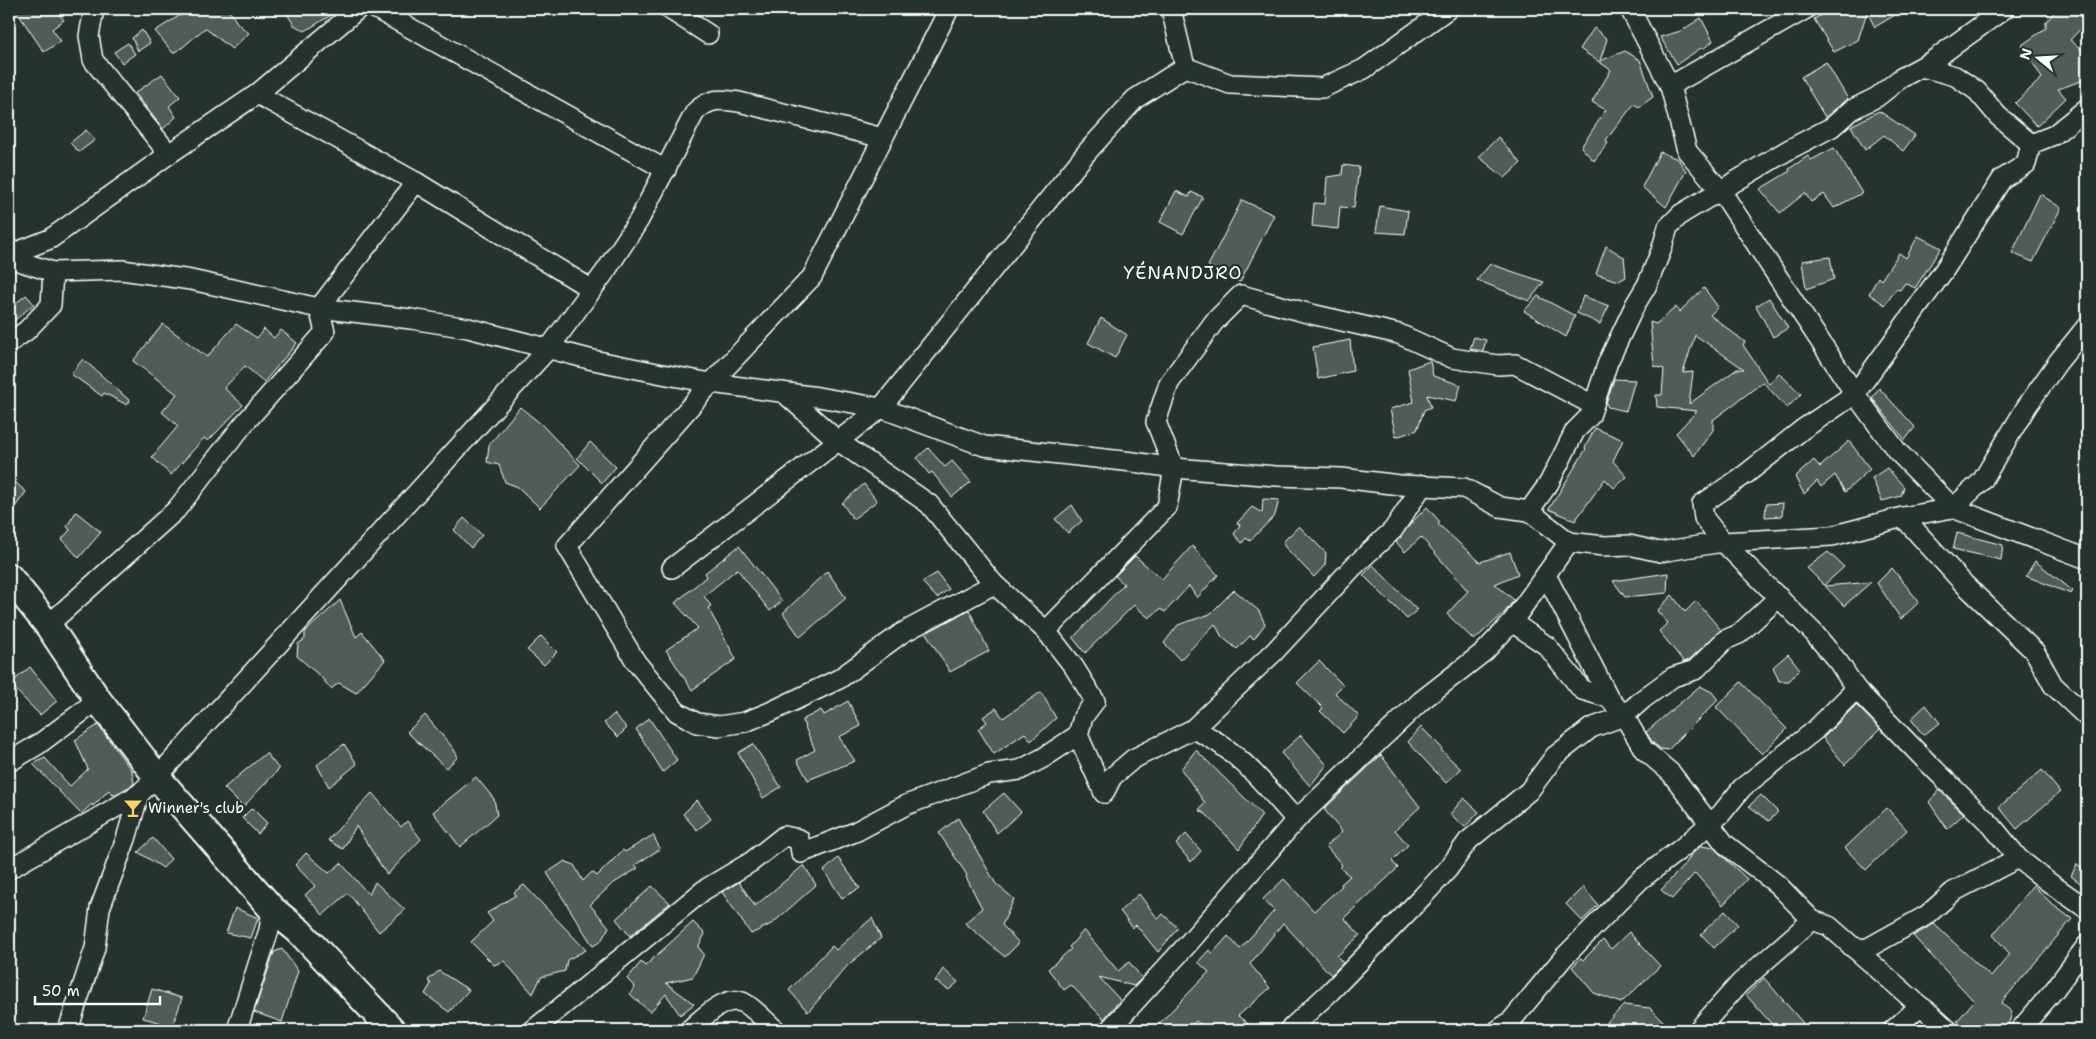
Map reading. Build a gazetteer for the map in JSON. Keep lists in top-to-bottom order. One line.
{"districts":["YÉNANDJRO"],"places":{"bar":["Winner's club"]},"scale_bar":"50 m","north":"left"}
